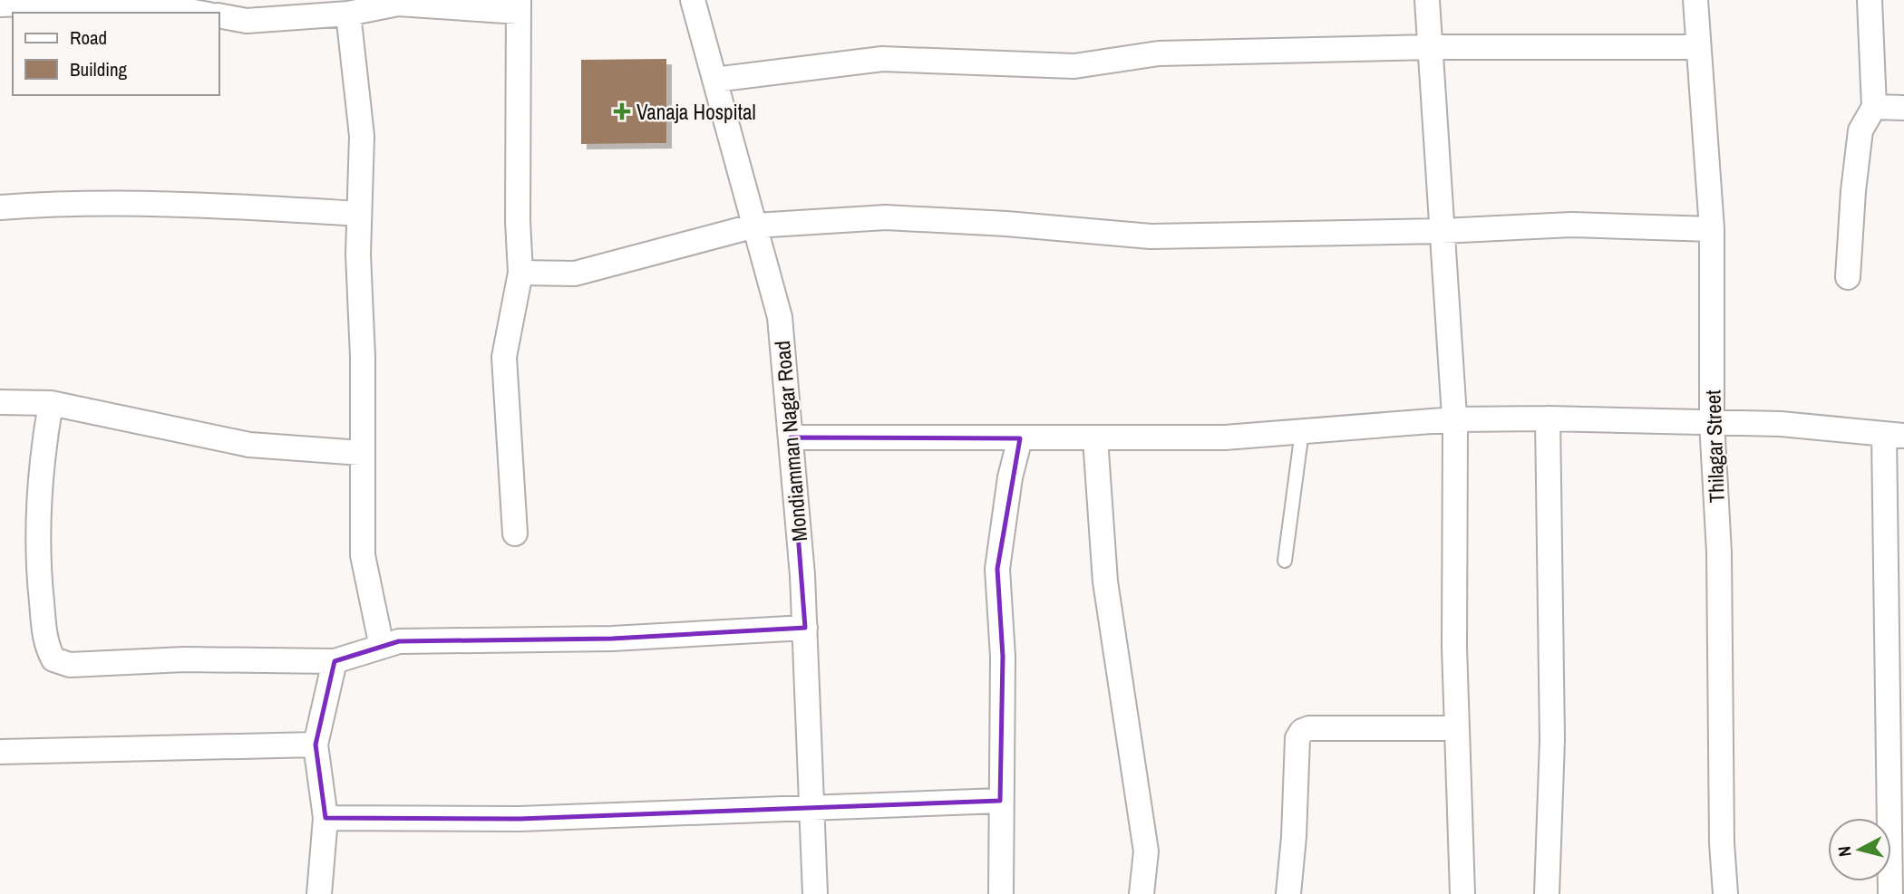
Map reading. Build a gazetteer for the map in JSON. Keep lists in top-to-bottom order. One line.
{"streets":{"street":["Mondiamman Nagar Road","Thilagar Street"]},"places":{"health":["Vanaja Hospital"]},"legend":["Road","Building"],"north":"left"}
